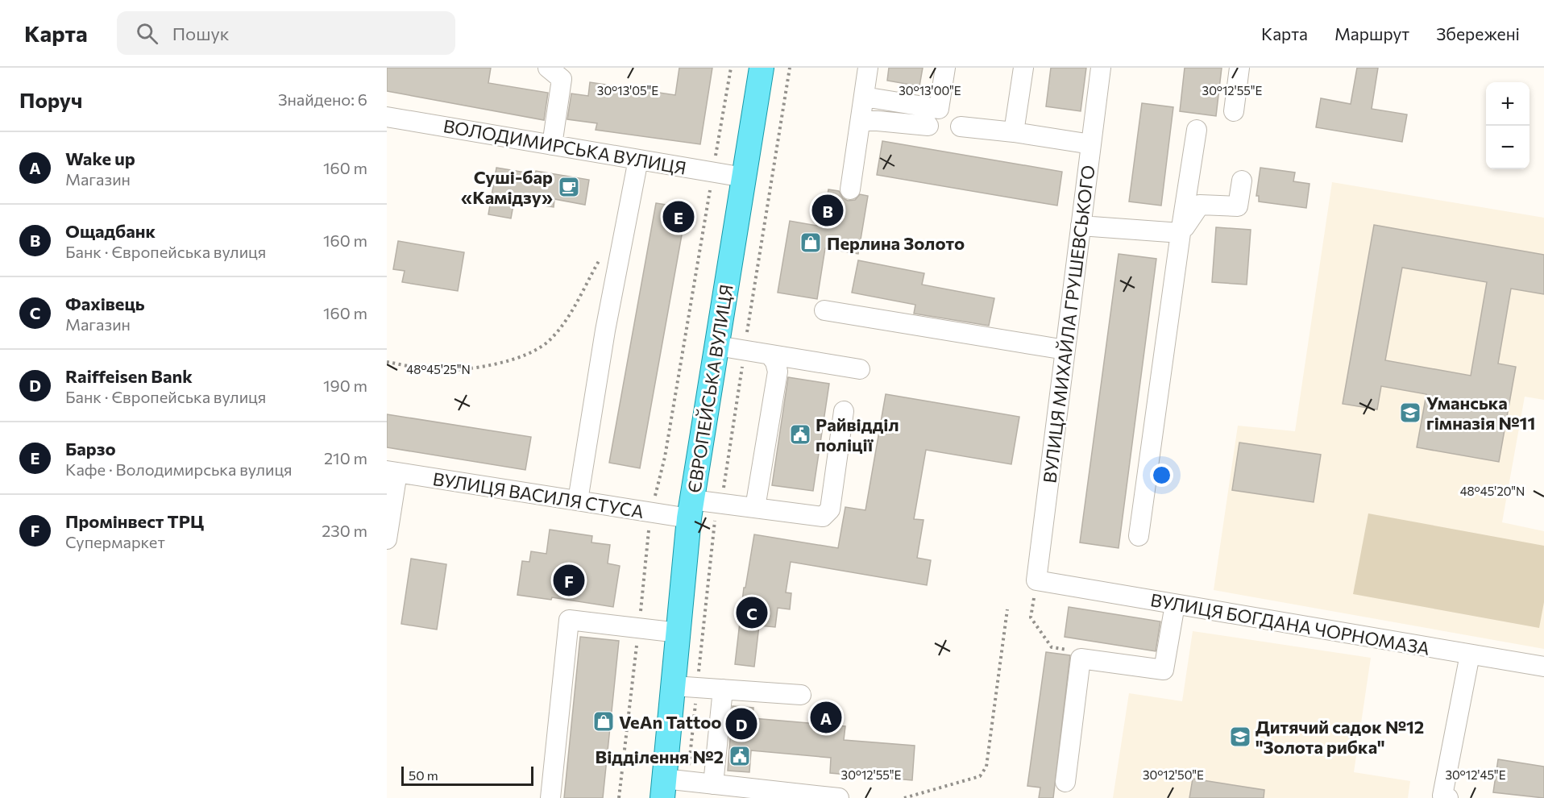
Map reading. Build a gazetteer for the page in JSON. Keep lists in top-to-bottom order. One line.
{"streets":{"main road":["ЄВРОПЕЙСЬКА ВУЛИЦЯ"],"street":["ВОЛОДИМИРСЬКА ВУЛИЦЯ","ВУЛИЦЯ МИХАЙЛА ГРУШЕВСЬКОГО","ВУЛИЦЯ ВАСИЛЯ СТУСА","ВУЛИЦЯ БОГДАНА ЧОРНОМАЗА"]},"crossings":[["ВОЛОДИМИРСЬКА ВУЛИЦЯ","ЄВРОПЕЙСЬКА ВУЛИЦЯ"],["ВУЛИЦЯ МИХАЙЛА ГРУШЕВСЬКОГО","ВУЛИЦЯ БОГДАНА ЧОРНОМАЗА"],["ЄВРОПЕЙСЬКА ВУЛИЦЯ","ВУЛИЦЯ ВАСИЛЯ СТУСА"]],"places":{"cafe":["Суші-бар «Камідзу»"],"shop":["Перлина Золото","VeAn Tattoo"],"school or university":["Уманська гімназія №11","Дитячий садок №12 \"Золота рибка\""],"public building":["Райвідділ поліції","Відділення №2"]},"scale_bar":"50 m","page":{"header":"Карта","search":"Пошук","nav":["Карта","Маршрут","Збережені"],"heading":["Поруч","Знайдено: 6"],"map_buttons":["+","−"],"list":[{"mark":"A","name":"Wake up","note":"Магазин","value":"160 m"},{"mark":"B","name":"Ощадбанк","note":"Банк · Європейська вулиця","value":"160 m"},{"mark":"C","name":"Фахівець","note":"Магазин","value":"160 m"},{"mark":"D","name":"Raiffeisen Bank","note":"Банк · Європейська вулиця","value":"190 m"},{"mark":"E","name":"Барзо","note":"Кафе · Володимирська вулиця","value":"210 m"},{"mark":"F","name":"Промінвест ТРЦ","note":"Супермаркет","value":"230 m"}],"pins":["B","E","F","C","A","D"],"scale":"50 m"},"coordinates":["30°13'05\"E","30°13'00\"E","30°12'55\"E","48°45'25\"N","48°45'20\"N","30°12'50\"E","30°12'45\"E"]}
